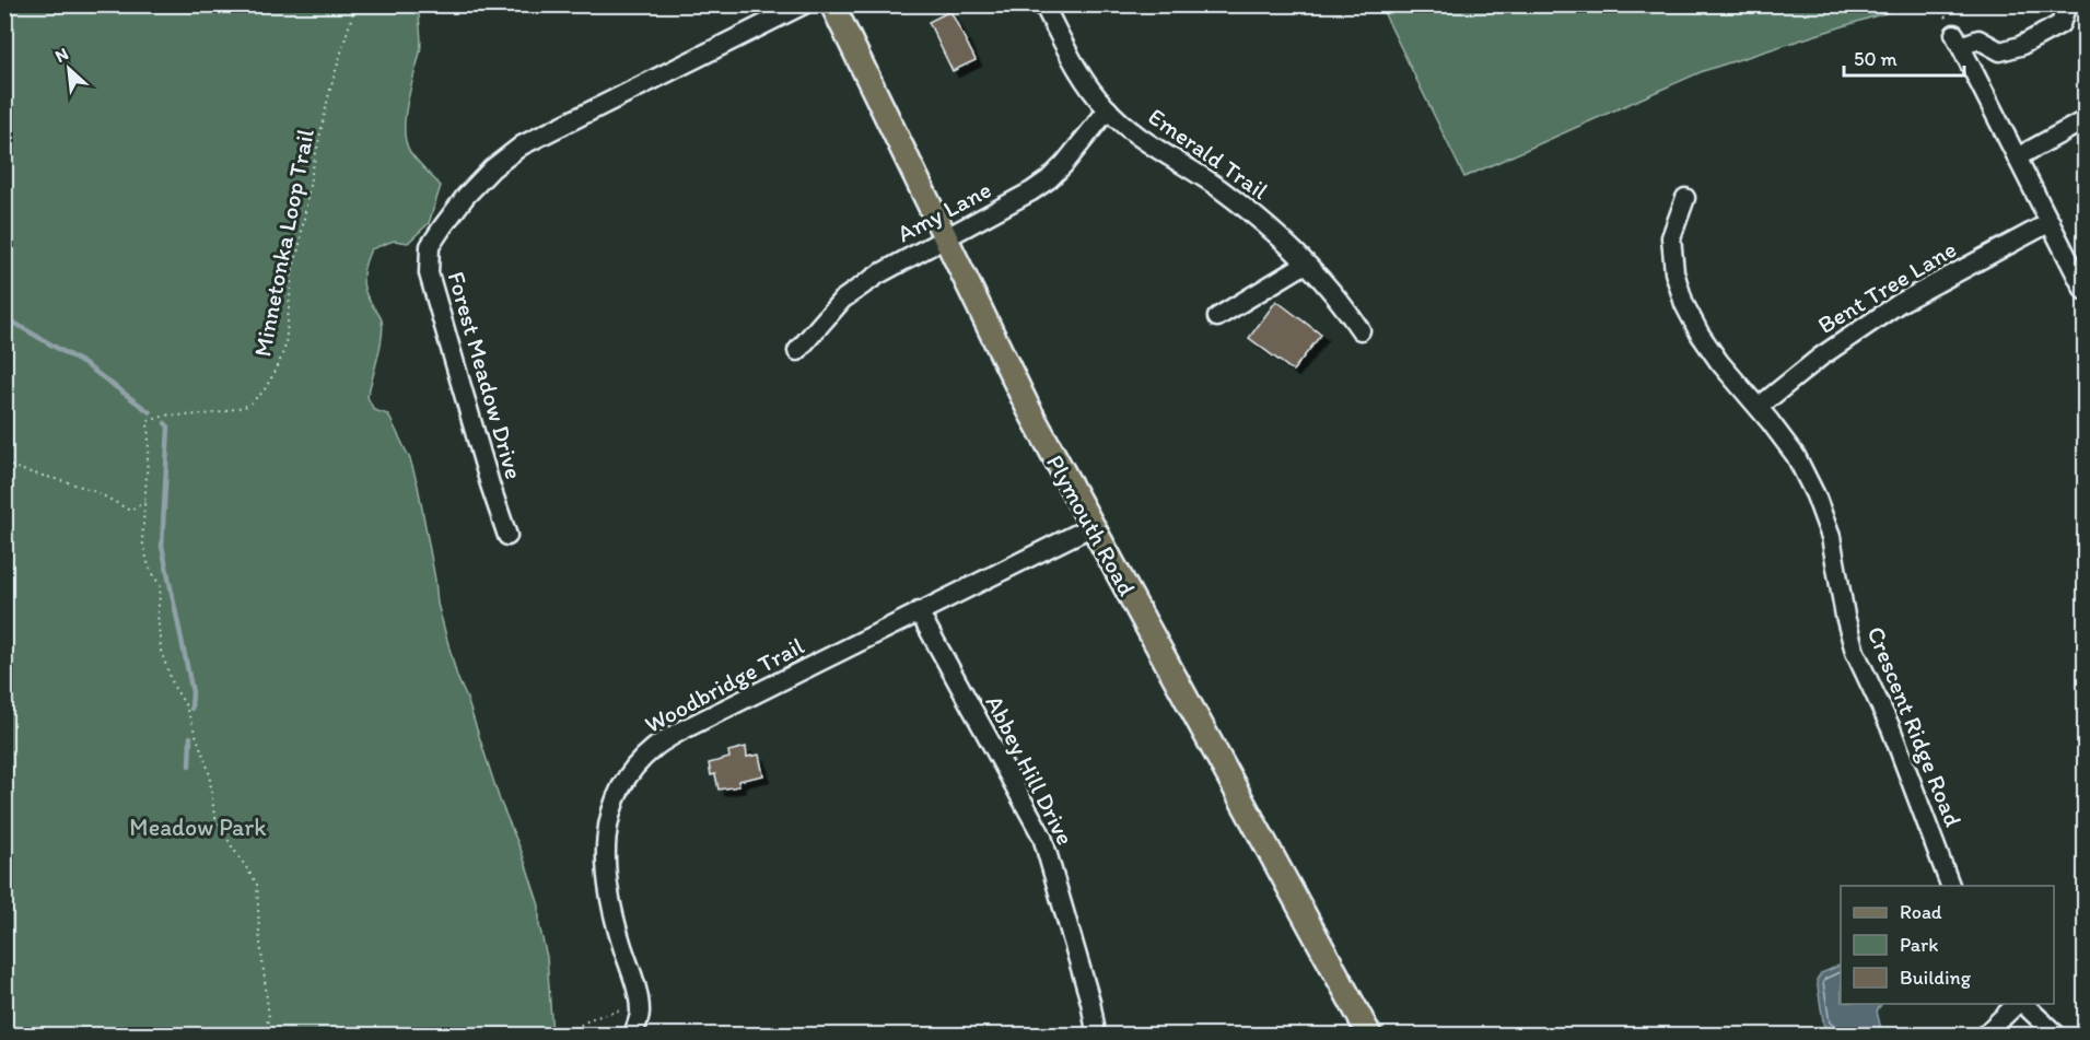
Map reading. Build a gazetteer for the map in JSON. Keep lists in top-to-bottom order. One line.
{"streets":{"main road":["Plymouth Road"],"street":["Emerald Trail","Amy Lane","Bent Tree Lane","Forest Meadow Drive","Woodbridge Trail","Crescent Ridge Road","Abbey Hill Drive"],"path":["Minnetonka Loop Trail"]},"crossings":[["Emerald Trail","Amy Lane"],["Amy Lane","Plymouth Road"],["Bent Tree Lane","Crescent Ridge Road"],["Plymouth Road","Woodbridge Trail"],["Woodbridge Trail","Abbey Hill Drive"]],"parks":["Meadow Park"],"legend":["Road","Park","Building"],"scale_bar":"50 m","north":"top left"}
